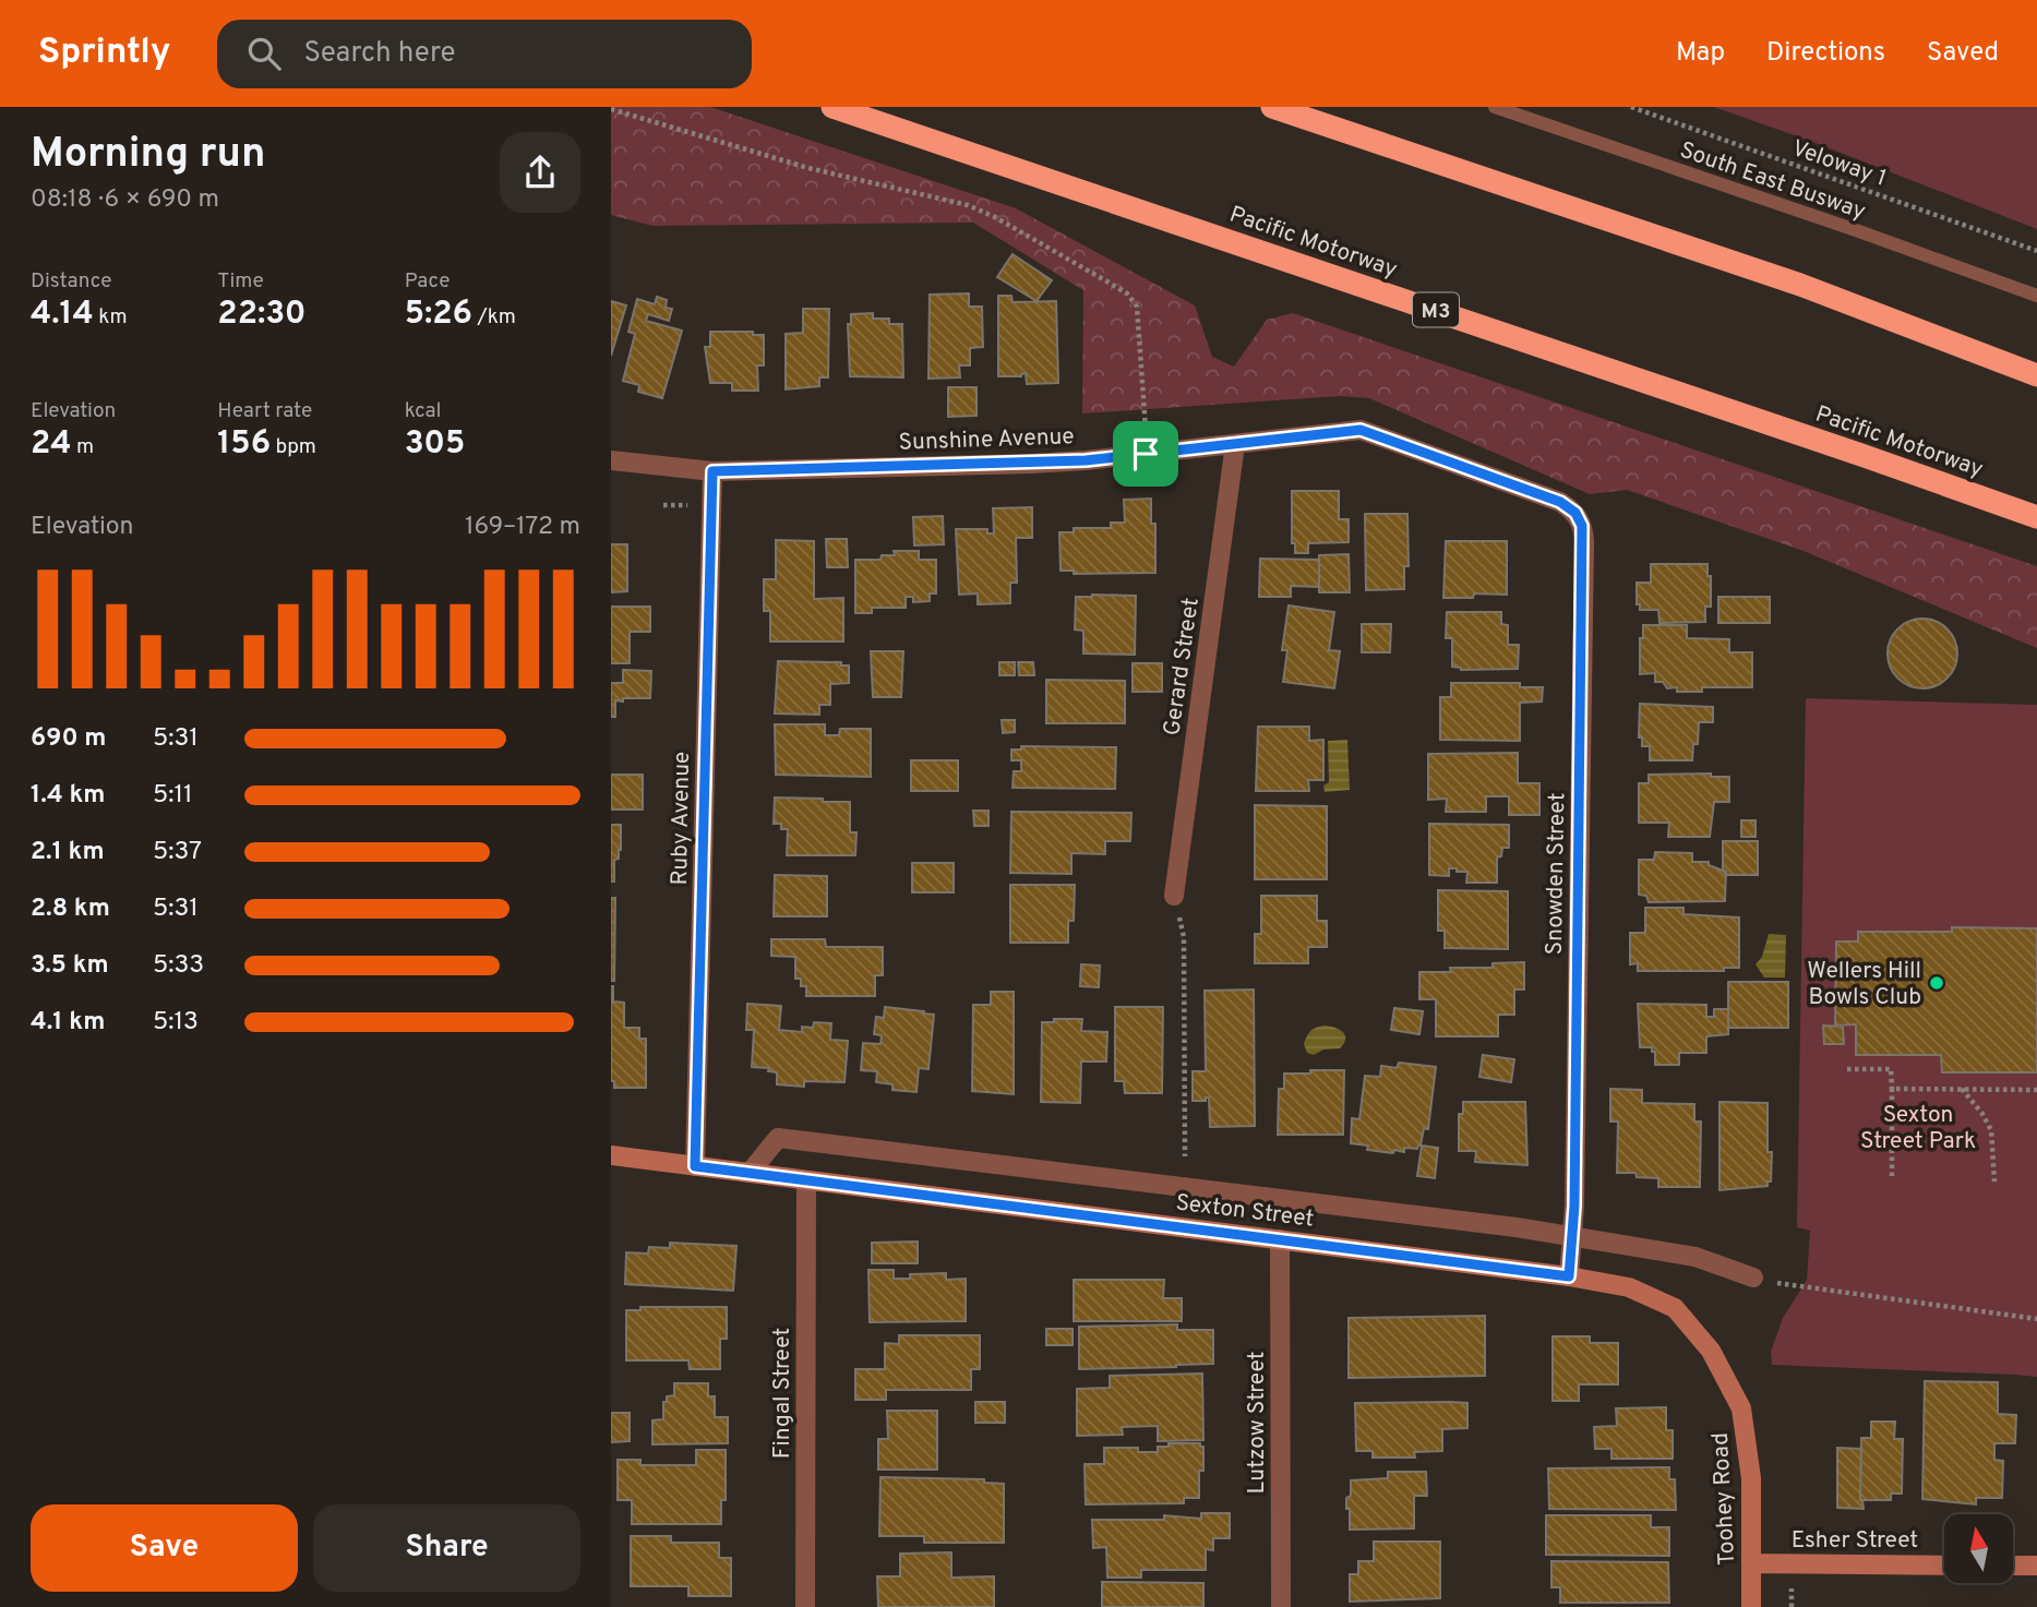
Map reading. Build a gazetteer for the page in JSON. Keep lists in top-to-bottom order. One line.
{"streets":{"highway":["Pacific Motorway","M3"],"main road":["Sexton Street","Toohey Road","Esher Street"],"street":["Sunshine Avenue","Gerard Street","Ruby Avenue","Snowden Street","Fingal Street","Lutzow Street"],"lane":["South East Busway"],"path":["Veloway 1"]},"crossings":[["Sunshine Avenue","Gerard Street"],["Sunshine Avenue","Ruby Avenue"],["Sunshine Avenue","Snowden Street"],["Ruby Avenue","Sexton Street"],["Snowden Street","Sexton Street"],["Sexton Street","Fingal Street"],["Sexton Street","Lutzow Street"],["Sexton Street","Toohey Road"],["Toohey Road","Esher Street"]],"parks":["Sexton Street Park"],"places":["Wellers Hill Bowls Club"],"north":"top","page":{"header":"Sprintly","search":"Search here","nav":["Map","Directions","Saved"],"heading":["Morning run","08:18 · 6 × 690 m"],"stats":[["Distance","4.14 km"],["Time","22:30"],["Pace","5:26 /km"],["Elevation","24 m"],["Heart rate","156 bpm"],["kcal","305"]],"chart":["Elevation","169–172 m"],"list":[{"name":"690 m","note":"5:31"},{"name":"1.4 km","note":"5:11"},{"name":"2.1 km","note":"5:37"},{"name":"2.8 km","note":"5:31"},{"name":"3.5 km","note":"5:33"},{"name":"4.1 km","note":"5:13"}],"buttons":["Save","Share"]}}
